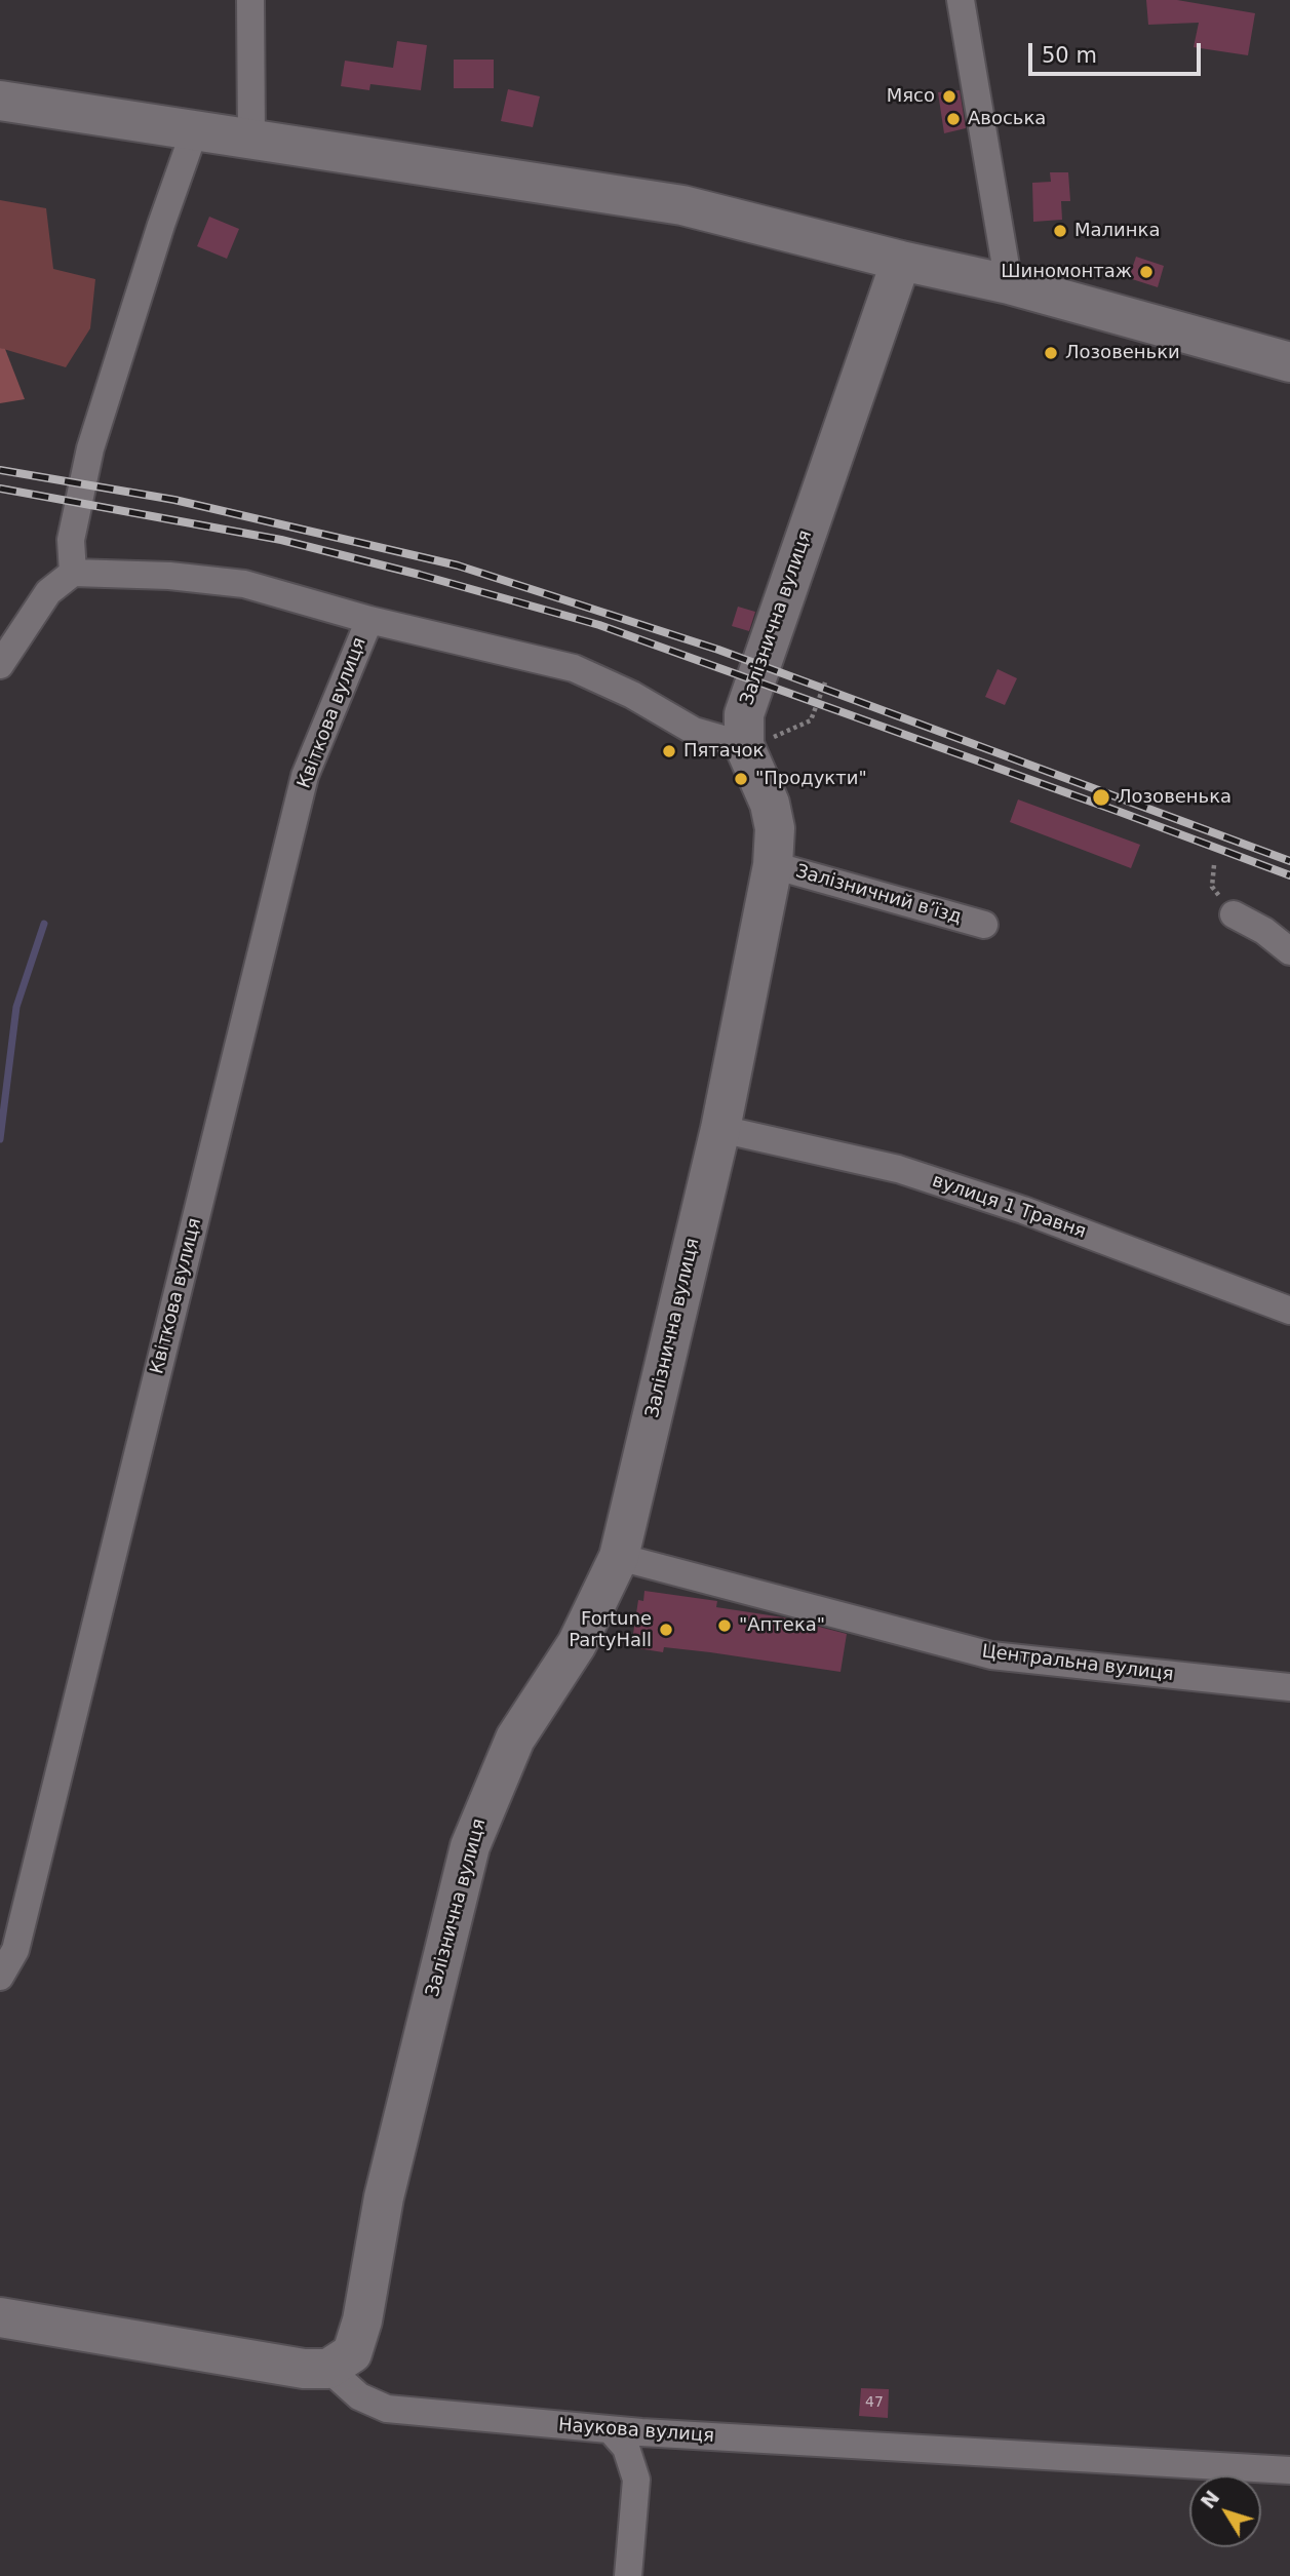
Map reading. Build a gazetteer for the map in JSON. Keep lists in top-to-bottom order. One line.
{"streets":{"street":["Залізнична вулиця","Квіткова вулиця","Залізничний в’їзд","вулиця 1 Травня","Центральна вулиця","Наукова вулиця"]},"crossings":[["Залізнична вулиця","Залізничний в’їзд"],["Залізнична вулиця","вулиця 1 Травня"],["Залізнична вулиця","Центральна вулиця"],["Залізнична вулиця","Наукова вулиця"]],"places":["Мясо","Авоська","Малинка","Шиномонтаж","Лозовеньки","Пятачок","\"Продукти\"","Лозовенька","\"Аптека\"","Fortune PartyHall"],"house_numbers":["47"],"scale_bar":"50 m","north":"top left"}
